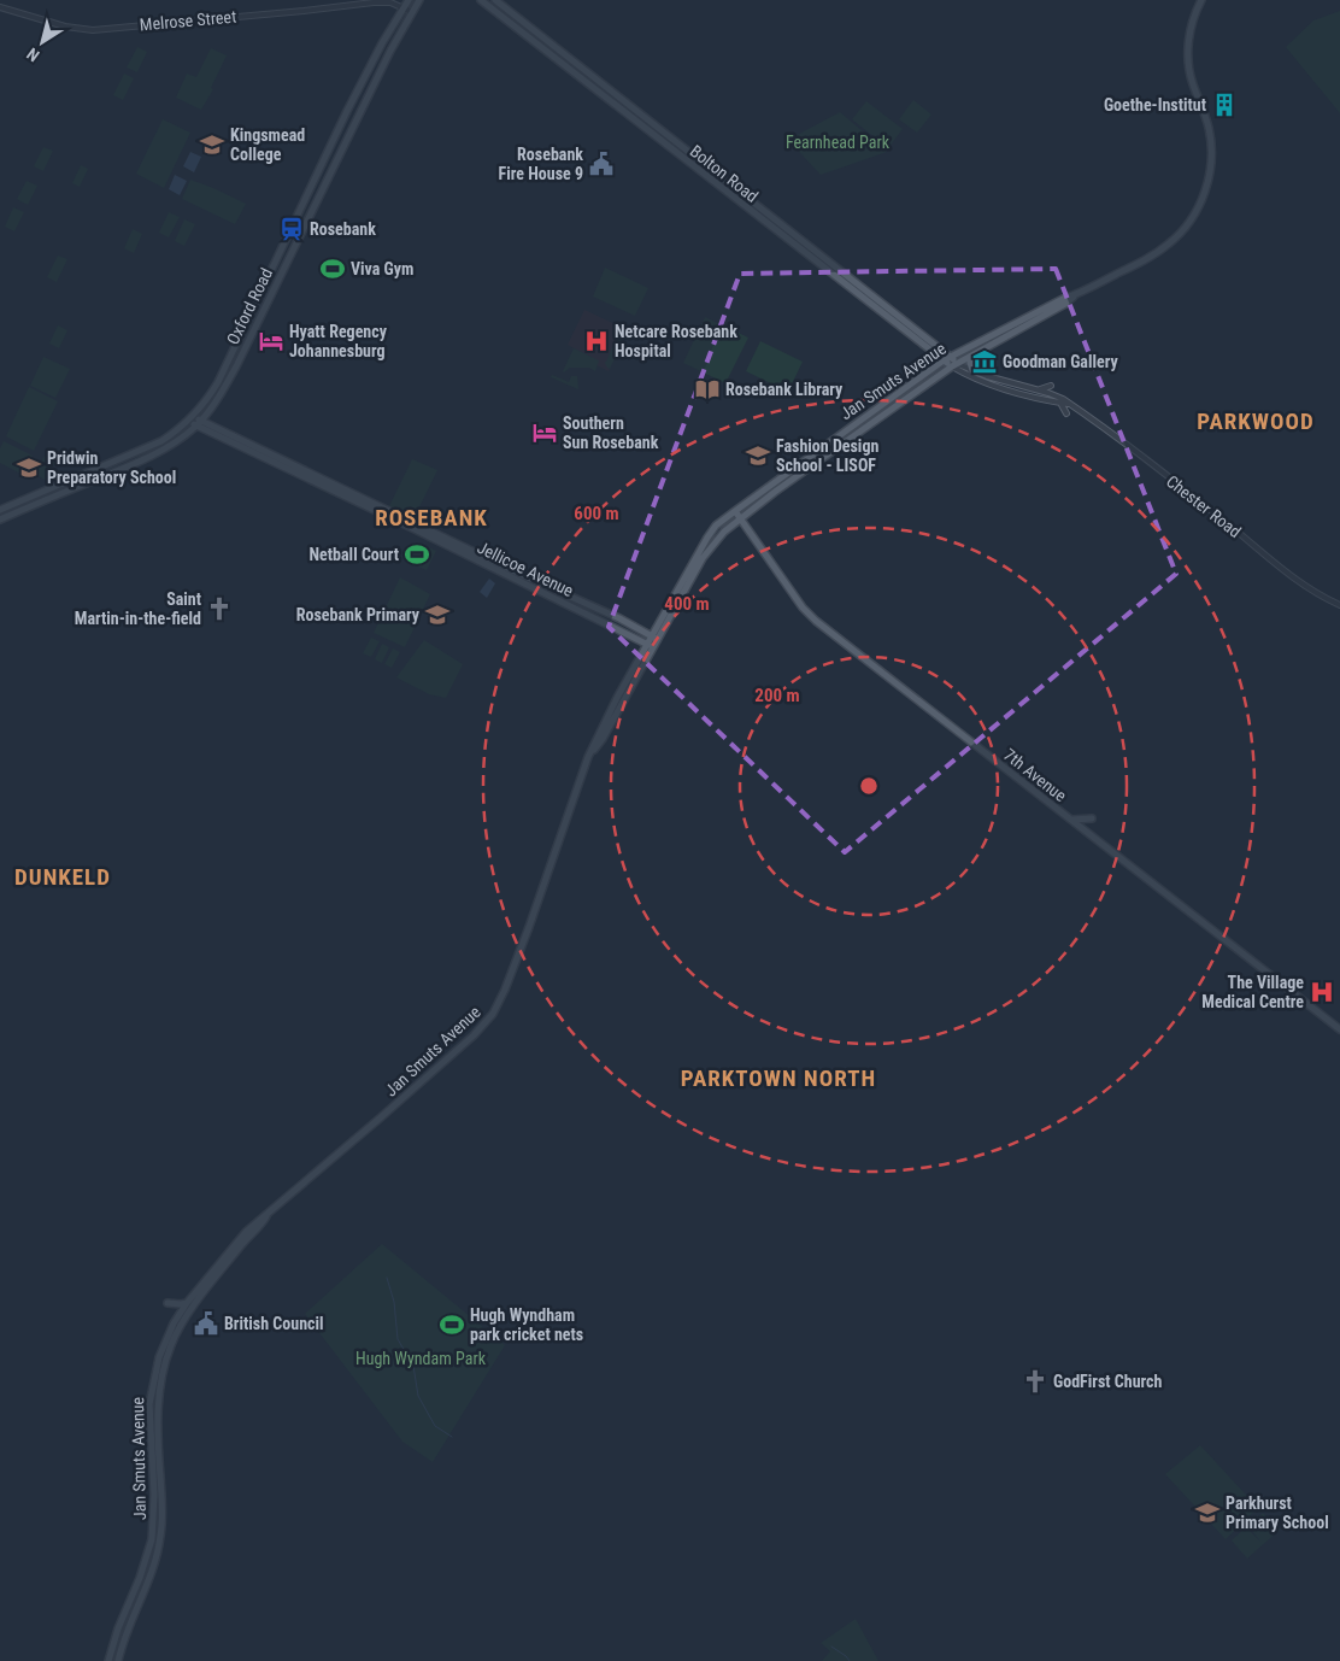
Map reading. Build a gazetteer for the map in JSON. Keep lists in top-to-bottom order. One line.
{"streets":{"main road":["Bolton Road","Oxford Road","Jan Smuts Avenue","Jellicoe Avenue","7th Avenue"],"street":["Melrose Street","Chester Road"]},"crossings":[["Melrose Street","Oxford Road"],["Bolton Road","Jan Smuts Avenue"],["Bolton Road","Chester Road"],["Oxford Road","Jellicoe Avenue"],["Jan Smuts Avenue","Chester Road"],["Jan Smuts Avenue","Jellicoe Avenue"],["Jan Smuts Avenue","7th Avenue"]],"districts":["PARKWOOD","ROSEBANK","DUNKELD","PARKTOWN NORTH"],"parks":["Fearnhead Park","Hugh Wyndam Park"],"places":{"building":["Goethe-Institut"],"school or university":["Kingsmead College","Fashion Design School - LISOF","Pridwin Preparatory School","Rosebank Primary","Parkhurst Primary School"],"public building":["Rosebank Fire House 9","British Council"],"station":["Rosebank"],"sports":["Viva Gym","Netball Court","Hugh Wyndham park cricket nets"],"hotel":["Hyatt Regency Johannesburg","Southern Sun Rosebank"],"hospital":["Netcare Rosebank Hospital","The Village Medical Centre"],"museum":["Goodman Gallery"],"library":["Rosebank Library"],"church":["Saint Martin-in-the-field","GodFirst Church"]},"north":"bottom left","rings":["600 m","400 m","200 m"]}
